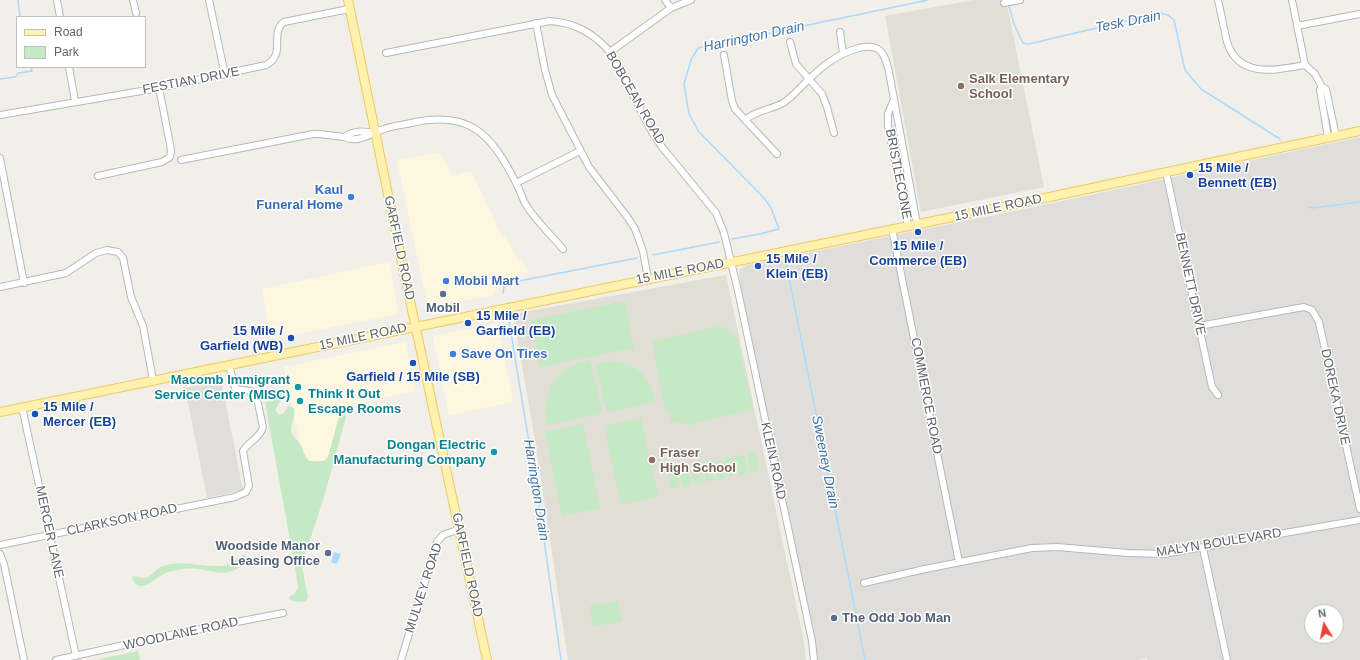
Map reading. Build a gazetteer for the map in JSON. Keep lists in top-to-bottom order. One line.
{"streets":{"main road":["15 MILE ROAD","GARFIELD ROAD"],"street":["FESTIAN DRIVE","BOBCEAN ROAD","BRISTLECONE","BENNETT DRIVE","COMMERCE ROAD","DOREKA DRIVE","KLEIN ROAD","CLARKSON ROAD","MERCER LANE","MALYN BOULEVARD","MULVEY ROAD","WOODLANE ROAD"]},"crossings":[["FESTIAN DRIVE","GARFIELD ROAD"],["BOBCEAN ROAD","15 MILE ROAD"],["BOBCEAN ROAD","KLEIN ROAD"],["BRISTLECONE","15 MILE ROAD"],["15 MILE ROAD","GARFIELD ROAD"],["15 MILE ROAD","BENNETT DRIVE"],["15 MILE ROAD","COMMERCE ROAD"],["15 MILE ROAD","KLEIN ROAD"],["15 MILE ROAD","CLARKSON ROAD"],["15 MILE ROAD","MERCER LANE"],["GARFIELD ROAD","MULVEY ROAD"],["BENNETT DRIVE","DOREKA DRIVE"],["COMMERCE ROAD","MALYN BOULEVARD"],["CLARKSON ROAD","MERCER LANE"],["MERCER LANE","WOODLANE ROAD"]],"water":["Tesk Drain","Harrington Drain","Sweeney Drain"],"places":["Salk Elementary School","15 Mile / Bennett (EB)","Kaul Funeral Home","15 Mile / Commerce (EB)","15 Mile / Klein (EB)","Mobil Mart","Mobil","15 Mile / Garfield (EB)","15 Mile / Garfield (WB)","Save On Tires","Garfield / 15 Mile (SB)","Macomb Immigrant Service Center (MISC)","Think It Out Escape Rooms","15 Mile / Mercer (EB)","Dongan Electric Manufacturing Company","Fraser High School","Woodside Manor Leasing Office","The Odd Job Man"],"legend":["Road","Park"],"north":"top"}
